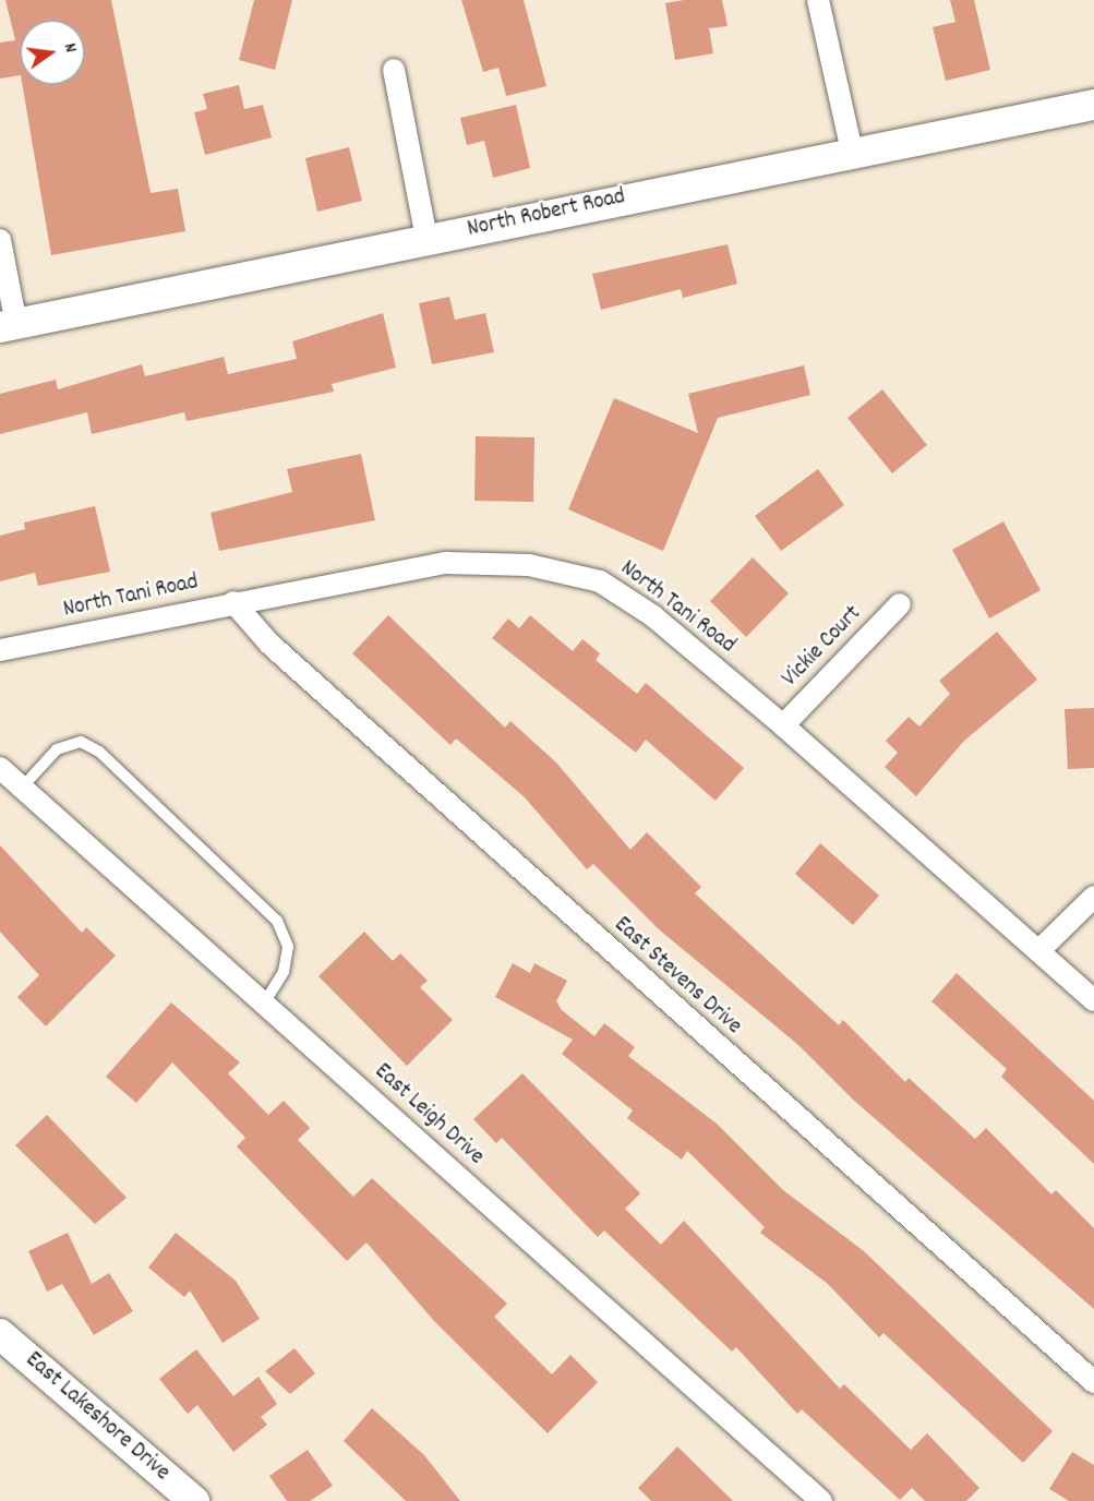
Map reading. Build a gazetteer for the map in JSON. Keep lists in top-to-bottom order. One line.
{"streets":{"main road":["North Robert Road","East Lakeshore Drive"],"street":["North Tani Road","Vickie Court","East Stevens Drive","East Leigh Drive"]},"crossings":[["North Tani Road","Vickie Court"],["North Tani Road","East Stevens Drive"]],"north":"right"}
